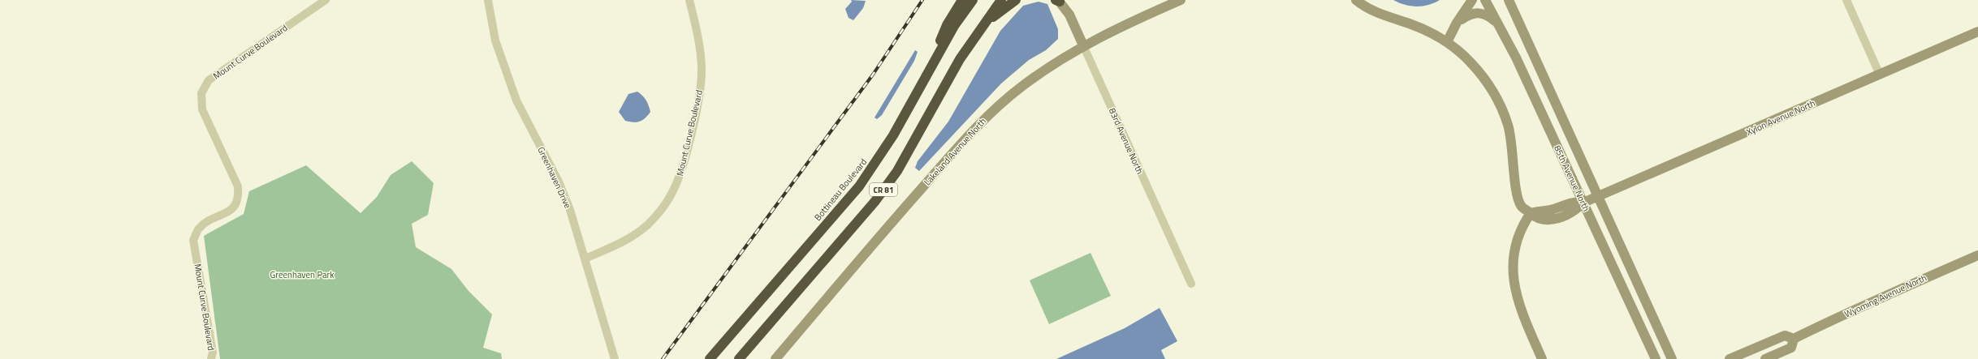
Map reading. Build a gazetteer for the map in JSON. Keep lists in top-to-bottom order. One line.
{"streets":{"highway":["Bottineau Boulevard","CR 81"],"street":["Mount Curve Boulevard","Xylon Avenue North","83rd Avenue North","Lakeland Avenue North","Greenhaven Drive","85th Avenue North","Wyoming Avenue North"]},"crossings":[["Mount Curve Boulevard","Greenhaven Drive"],["Xylon Avenue North","85th Avenue North"],["83rd Avenue North","Lakeland Avenue North"]],"parks":["Greenhaven Park"]}
